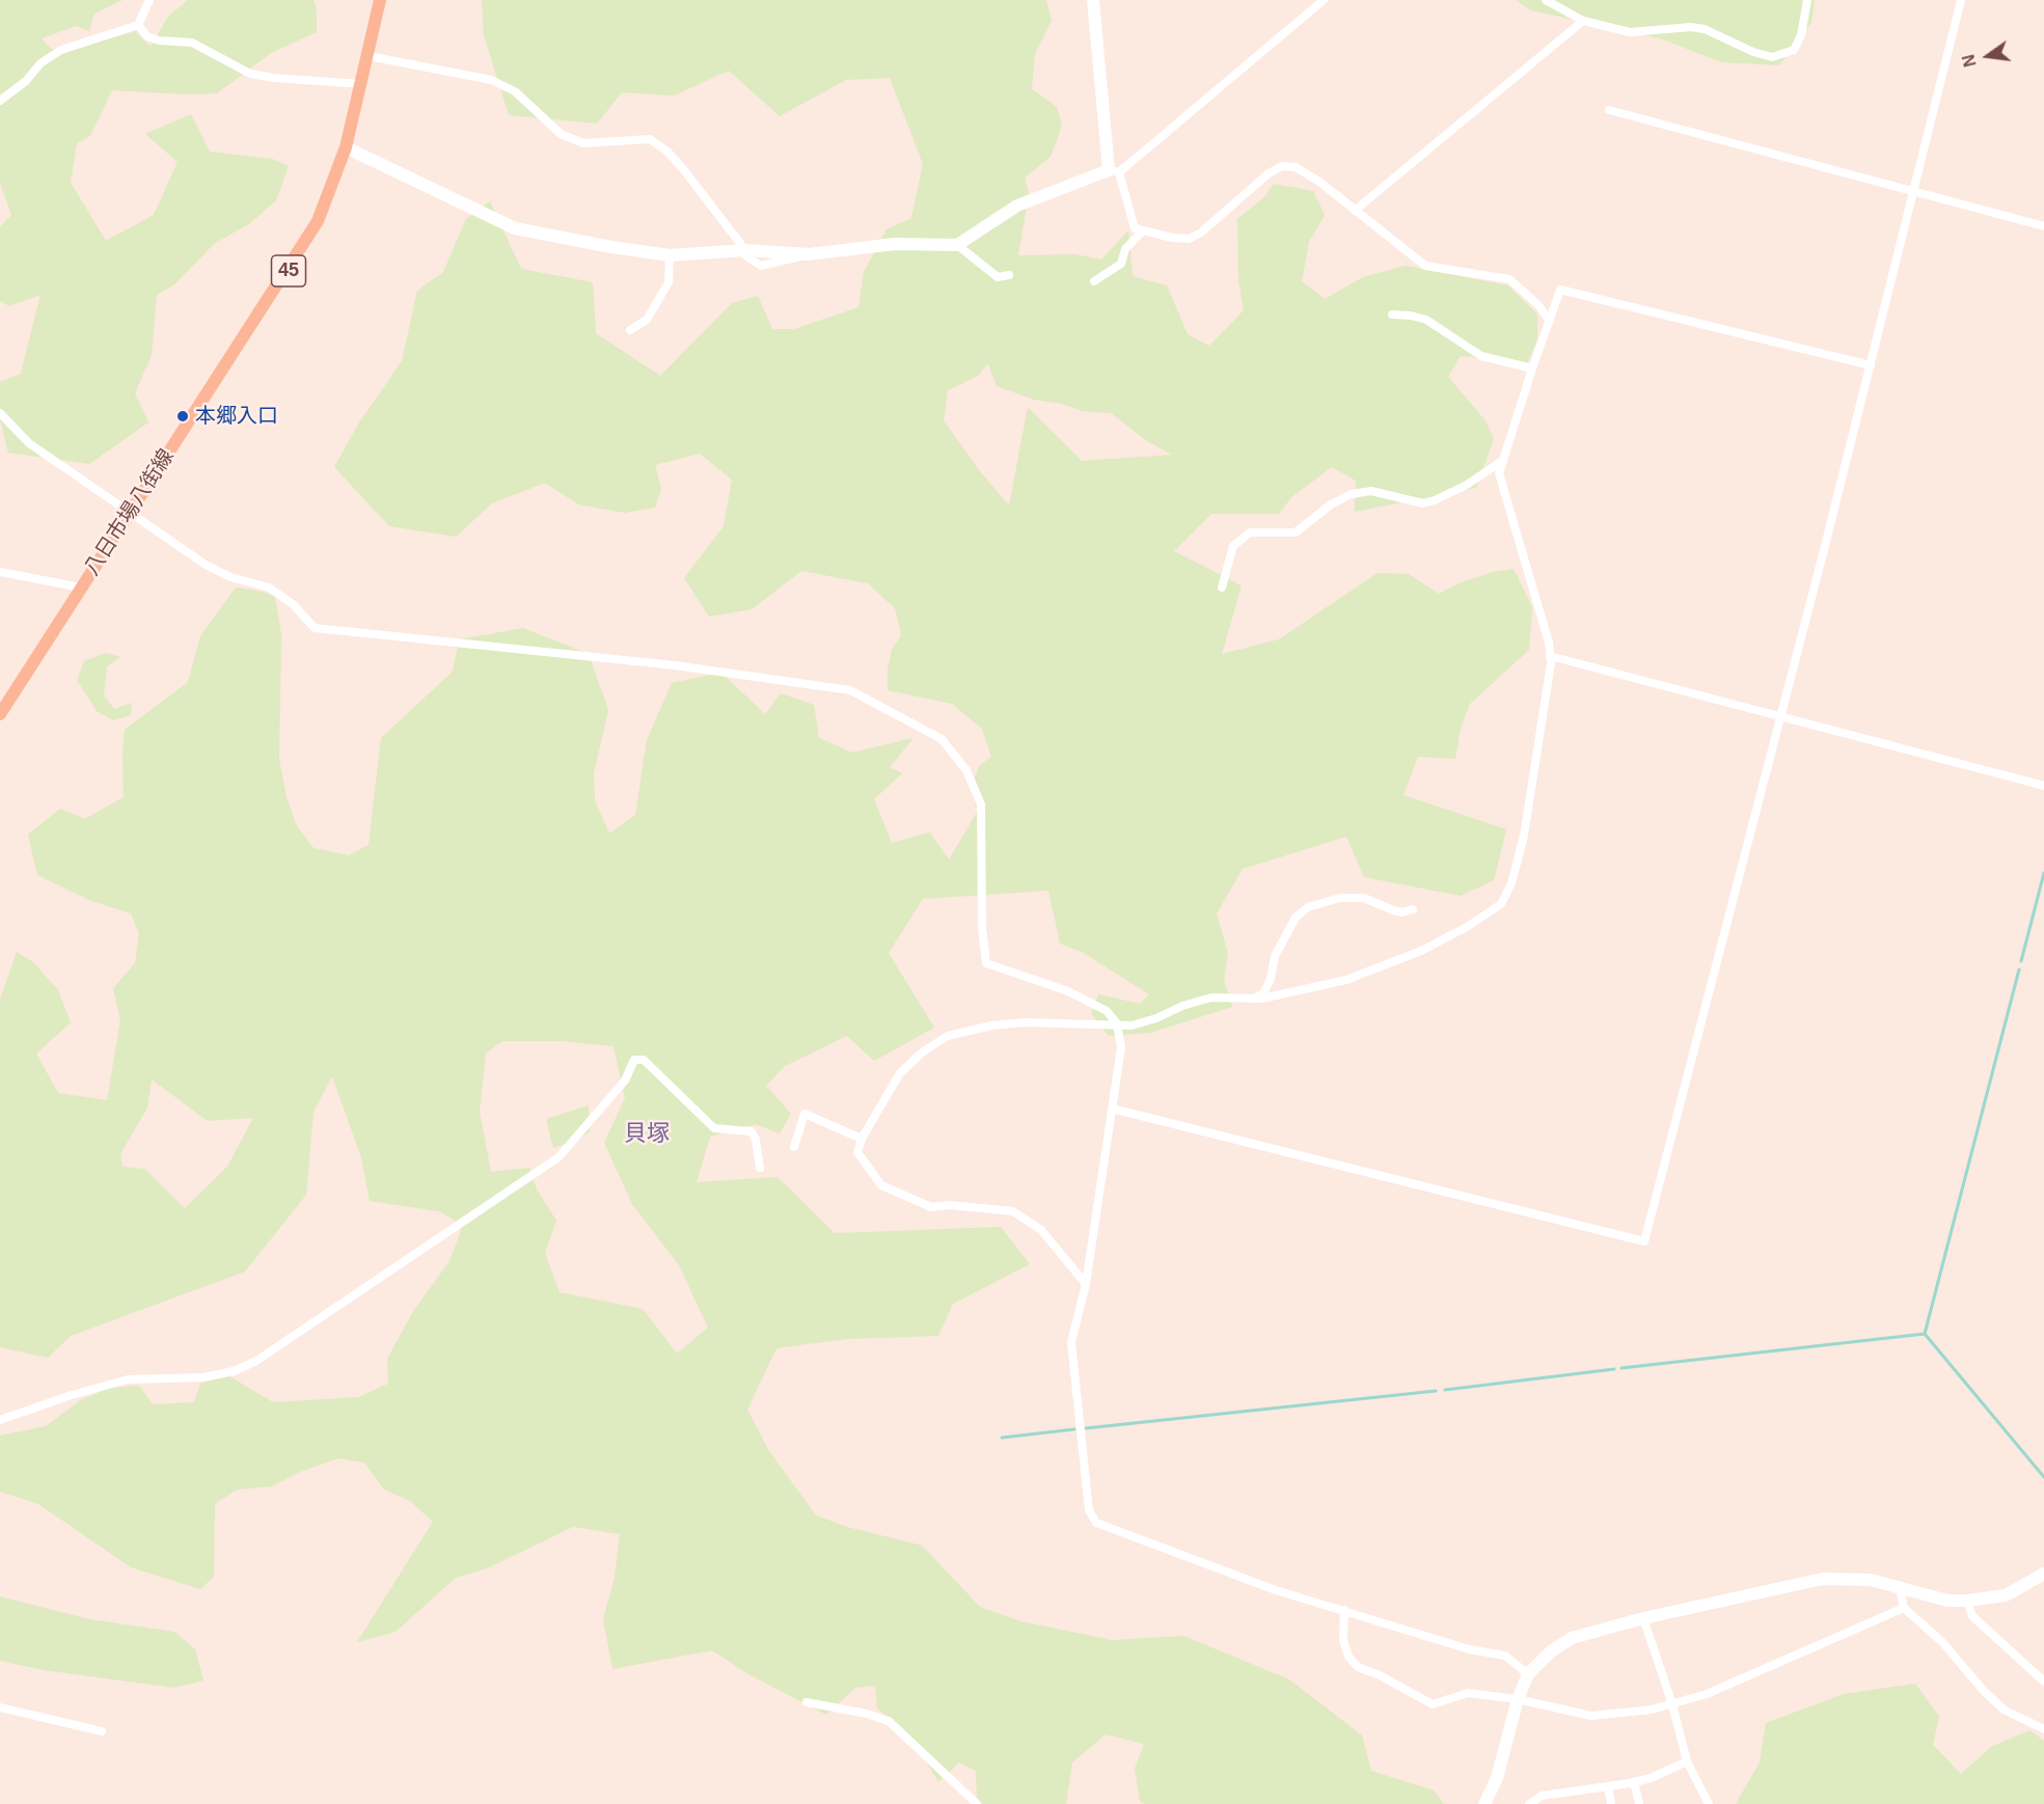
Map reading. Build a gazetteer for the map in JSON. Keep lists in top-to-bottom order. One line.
{"streets":{"main road":["45","八日市場八街線"]},"districts":["貝塚"],"places":["本郷入口"],"north":"left"}
